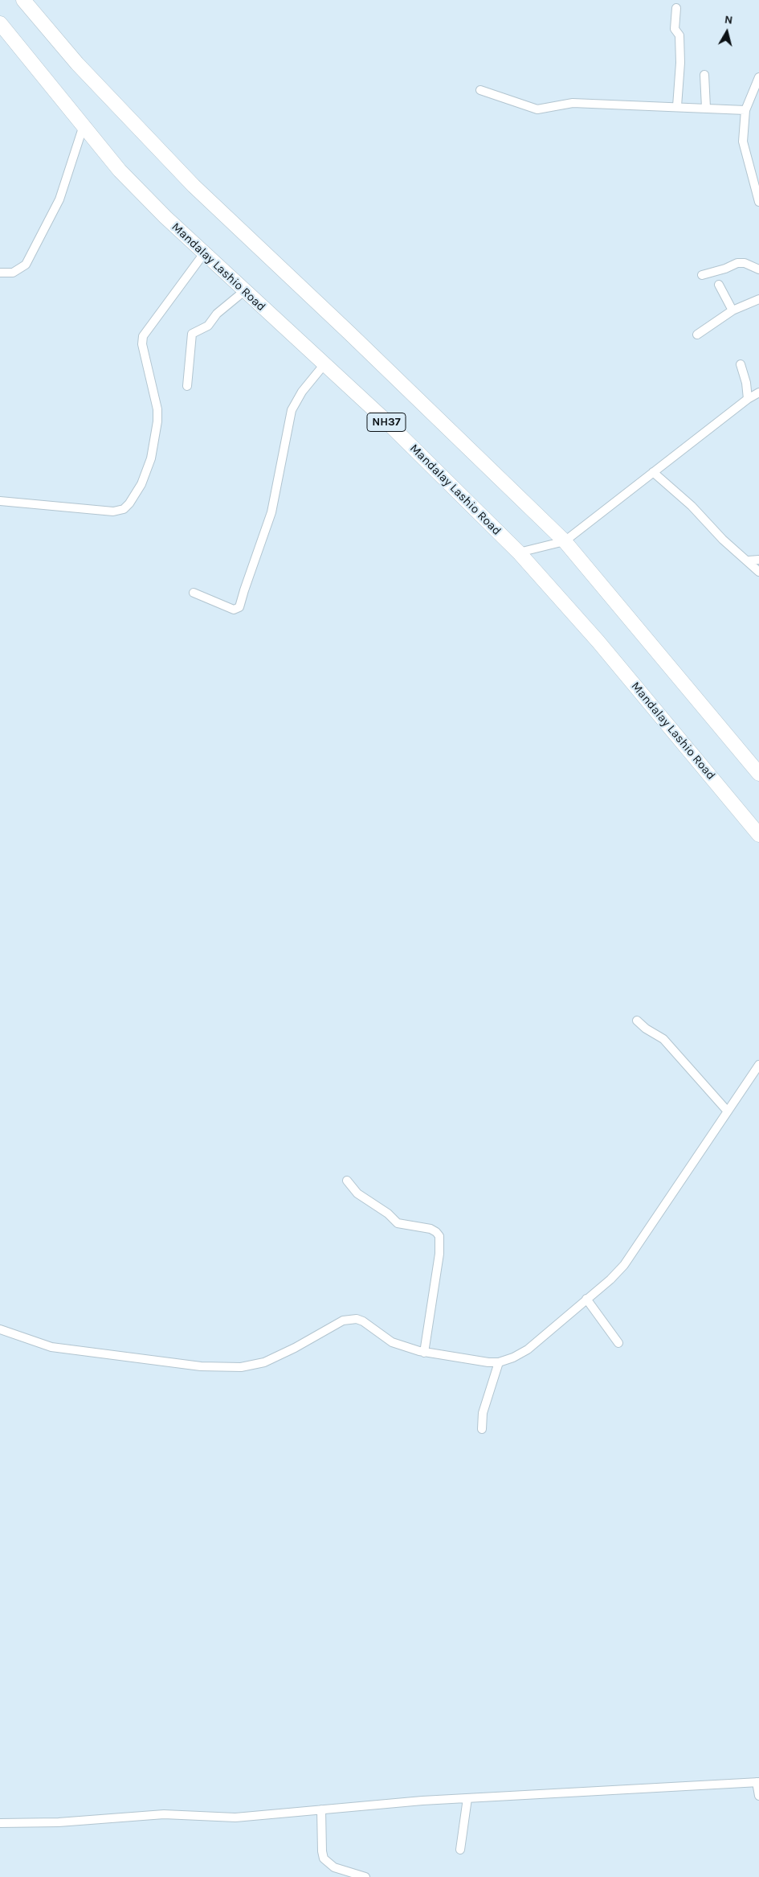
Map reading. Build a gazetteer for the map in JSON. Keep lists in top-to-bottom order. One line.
{"streets":{"highway":["Mandalay Lashio Road","NH37"]},"north":"top"}
